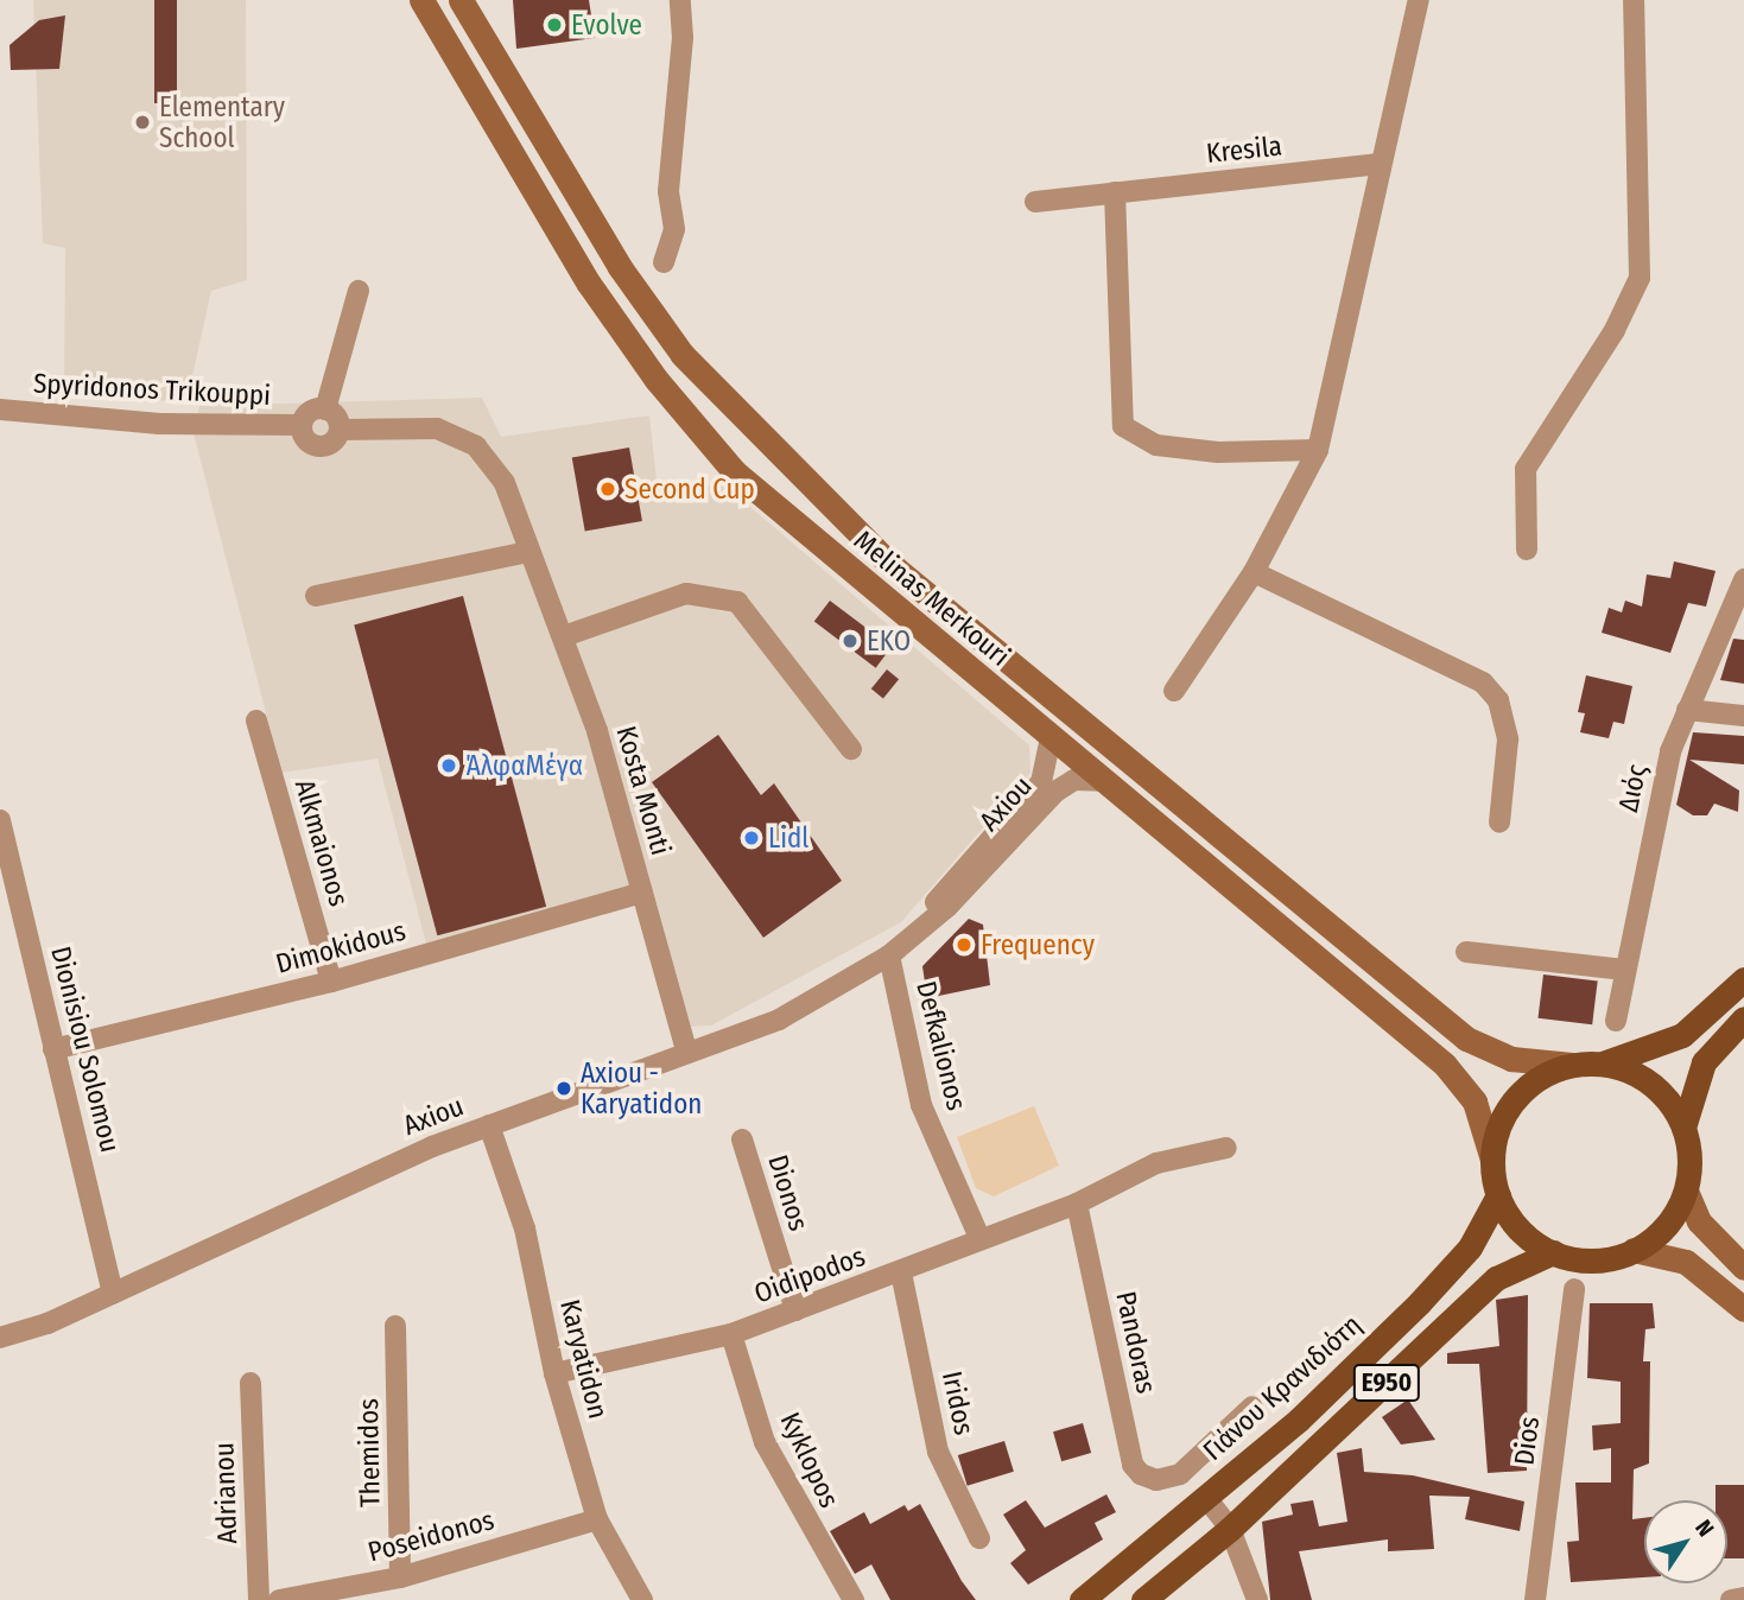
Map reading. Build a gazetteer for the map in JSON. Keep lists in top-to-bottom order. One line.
{"streets":{"main road":["Melinas Merkouri","E950","Γιάνου Κρανιδιότη"],"street":["Kresila","Spyridonos Trikouppi","Διός","Kosta Monti","Axiou","Alkmaionos","Dimokidous","Defkalionos","Dionisiou Solomou","Dionos","Oidipodos","Pandoras","Karyatidon","Iridos","Dios","Themidos","Kyklopos","Adrianou","Poseidonos"]},"crossings":[["Spyridonos Trikouppi","Kosta Monti"],["Melinas Merkouri","Axiou"],["Melinas Merkouri","E950"],["Melinas Merkouri","Γιάνου Κρανιδιότη"],["Kosta Monti","Axiou"],["Kosta Monti","Dimokidous"],["Axiou","Defkalionos"],["Axiou","Dionisiou Solomou"],["Axiou","Karyatidon"],["Alkmaionos","Dimokidous"],["Dimokidous","Dionisiou Solomou"],["Defkalionos","Oidipodos"],["Dionos","Oidipodos"],["Oidipodos","Pandoras"],["Oidipodos","Karyatidon"],["Oidipodos","Iridos"],["Oidipodos","Kyklopos"],["Karyatidon","Poseidonos"],["E950","Γιάνου Κρανιδιότη"],["Themidos","Poseidonos"]],"places":["Evolve","Elementary School","Second Cup","EKO","ΆλφαΜέγα","Lidl","Frequency","Axiou - Karyatidon"],"north":"top right"}
